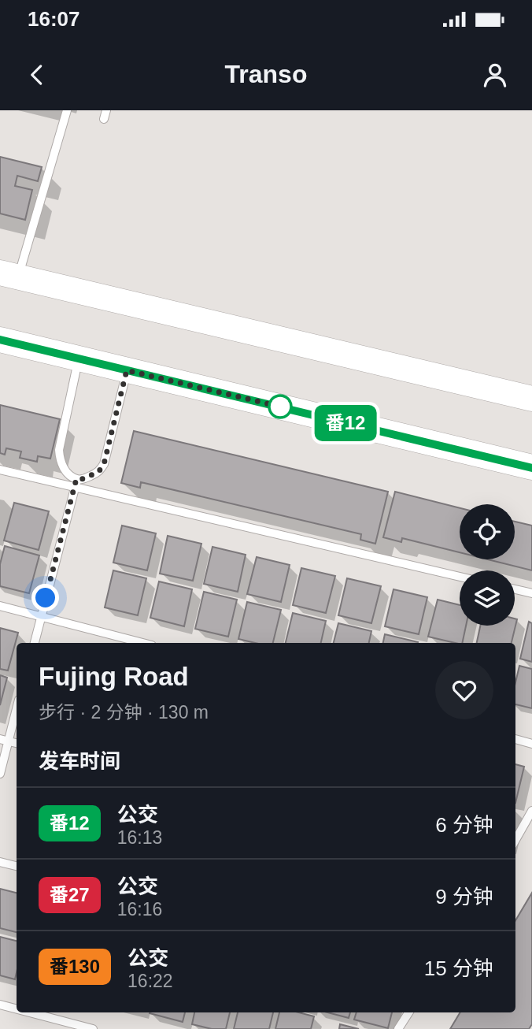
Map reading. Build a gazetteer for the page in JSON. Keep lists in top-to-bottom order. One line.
{"lines":["bus line 番12"],"page":{"status":"16:07","header":"Transo","on_map":"番12","heading":[["Fujing Road","步行 · 2 分钟 · 130 m"],"发车时间"],"list":[{"mark":"番12","name":"公交","note":"16:13","value":"6 分钟"},{"mark":"番27","name":"公交","note":"16:16","value":"9 分钟"},{"mark":"番130","name":"公交","note":"16:22","value":"15 分钟"}]}}
